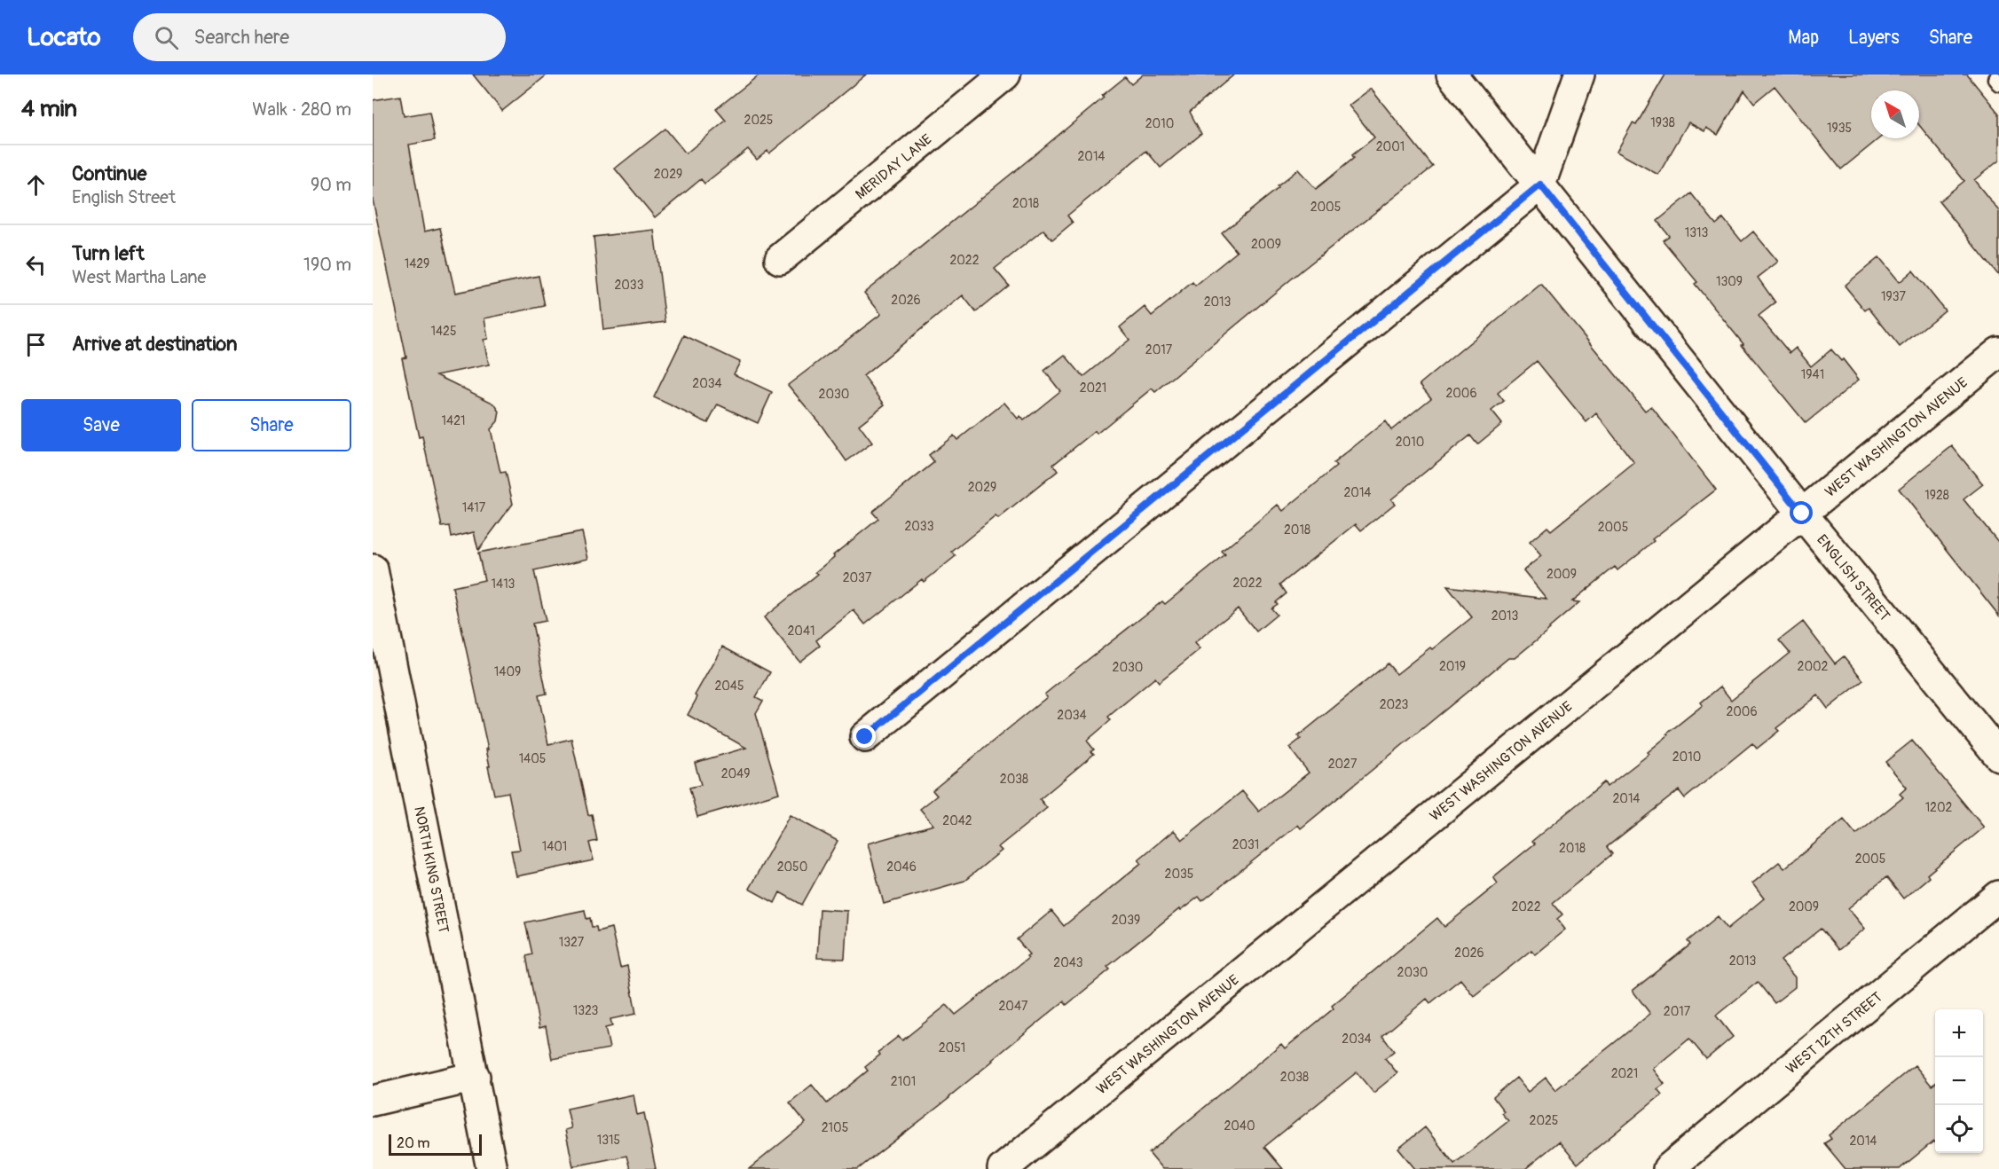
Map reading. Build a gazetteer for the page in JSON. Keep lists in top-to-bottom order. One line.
{"streets":{"street":["MERIDAY LANE","WEST WASHINGTON AVENUE","ENGLISH STREET","NORTH KING STREET","WEST 12TH STREET"]},"crossings":[["WEST WASHINGTON AVENUE","ENGLISH STREET"]],"house_numbers":["2025","1938","2010","1935","2001","2014","2029","2018","2005","1313","2009","2022","1429","1309","2033","1937","2026","2013","1425","2017","1941","2034","2021","2006","2030","1421","2010","2029","2014","1928","1417","2033","2005","2018","2009","2037","2022","1413","2013","2041","2019","2002","2030","1409","2045","2023","2006","2034","2010","1405","2027","2049","2038","2014","1202","2042","2031","1401","2018","2005","2050","2046","2035","2022","2009","2039","1327","2026","2013","2043","2030","2047","1323","2017","2034","2051","2021","2038","2101","2025","2040","2105","1315","2014"],"scale_bar":"20 m","north":"top left","page":{"header":"Locato","search":"Search here","nav":["Map","Layers","Share"],"heading":["4 min","Walk · 280 m"],"list":[["Continue","English Street","90 m"],["Turn left","West Martha Lane","190 m"],"Arrive at destination"],"buttons":["Save","Share"],"map_buttons":["+","−"],"scale":"20 m"}}
